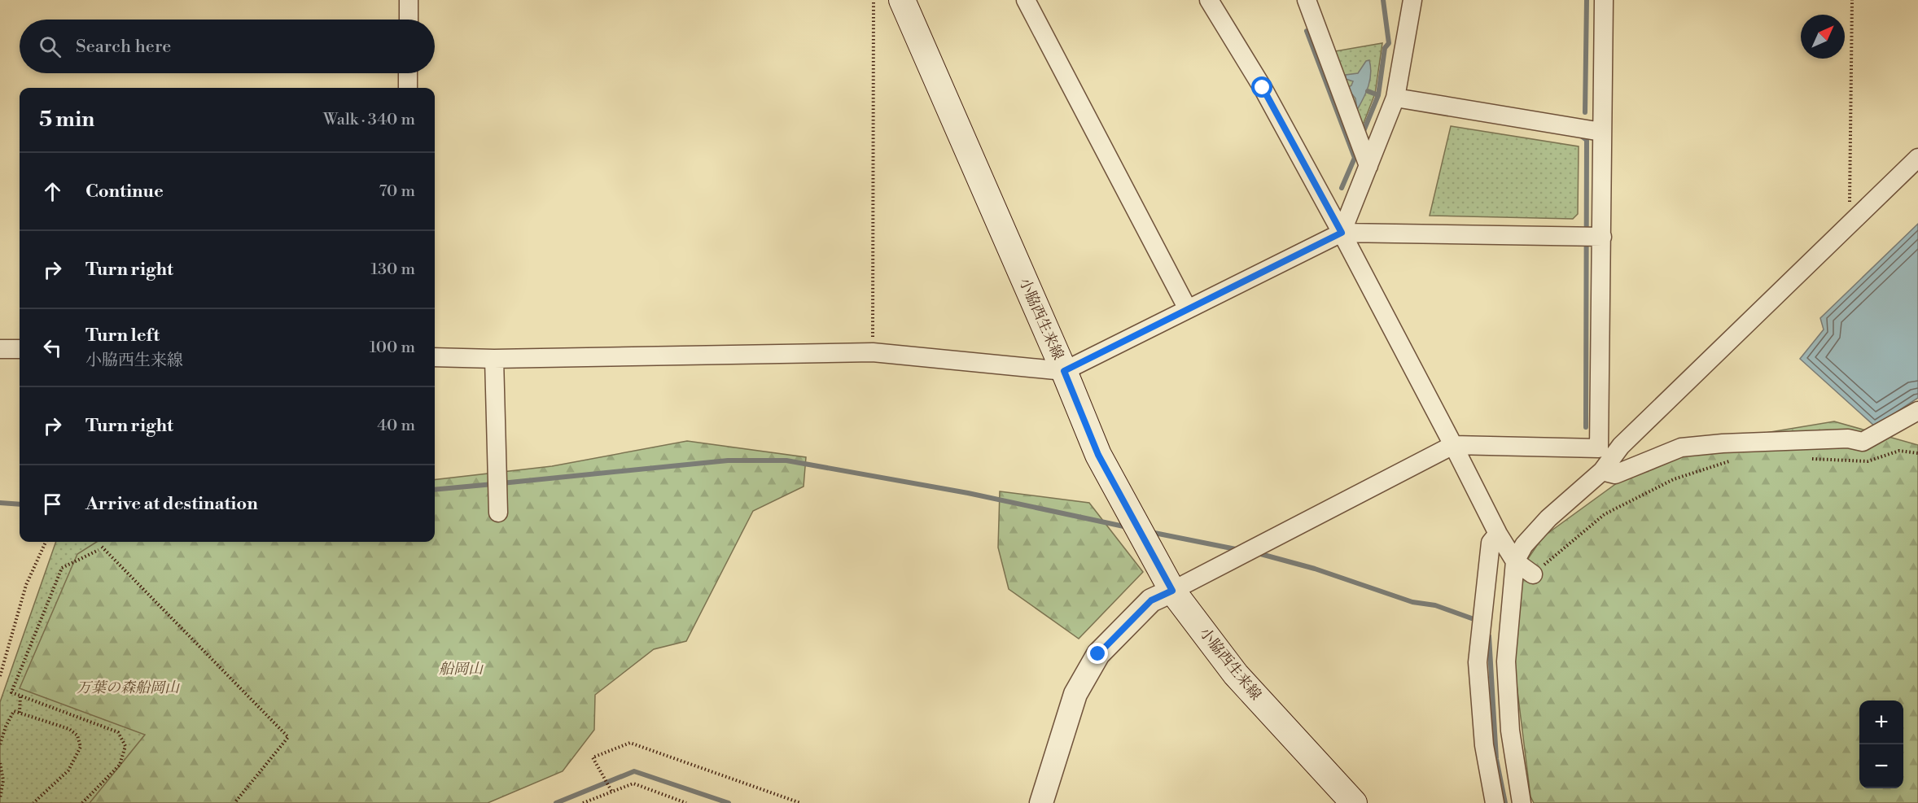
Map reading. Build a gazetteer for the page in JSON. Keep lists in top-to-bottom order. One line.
{"streets":{"main road":["小脇西生来線"]},"parks":["船岡山","万葉の森船岡山"],"north":"top right","page":{"search":"Search here","heading":["5 min","Walk · 340 m"],"list":[["Continue","70 m"],["Turn right","130 m"],["Turn left","小脇西生来線","100 m"],["Turn right","40 m"],"Arrive at destination"],"map_buttons":["+","−"]}}
